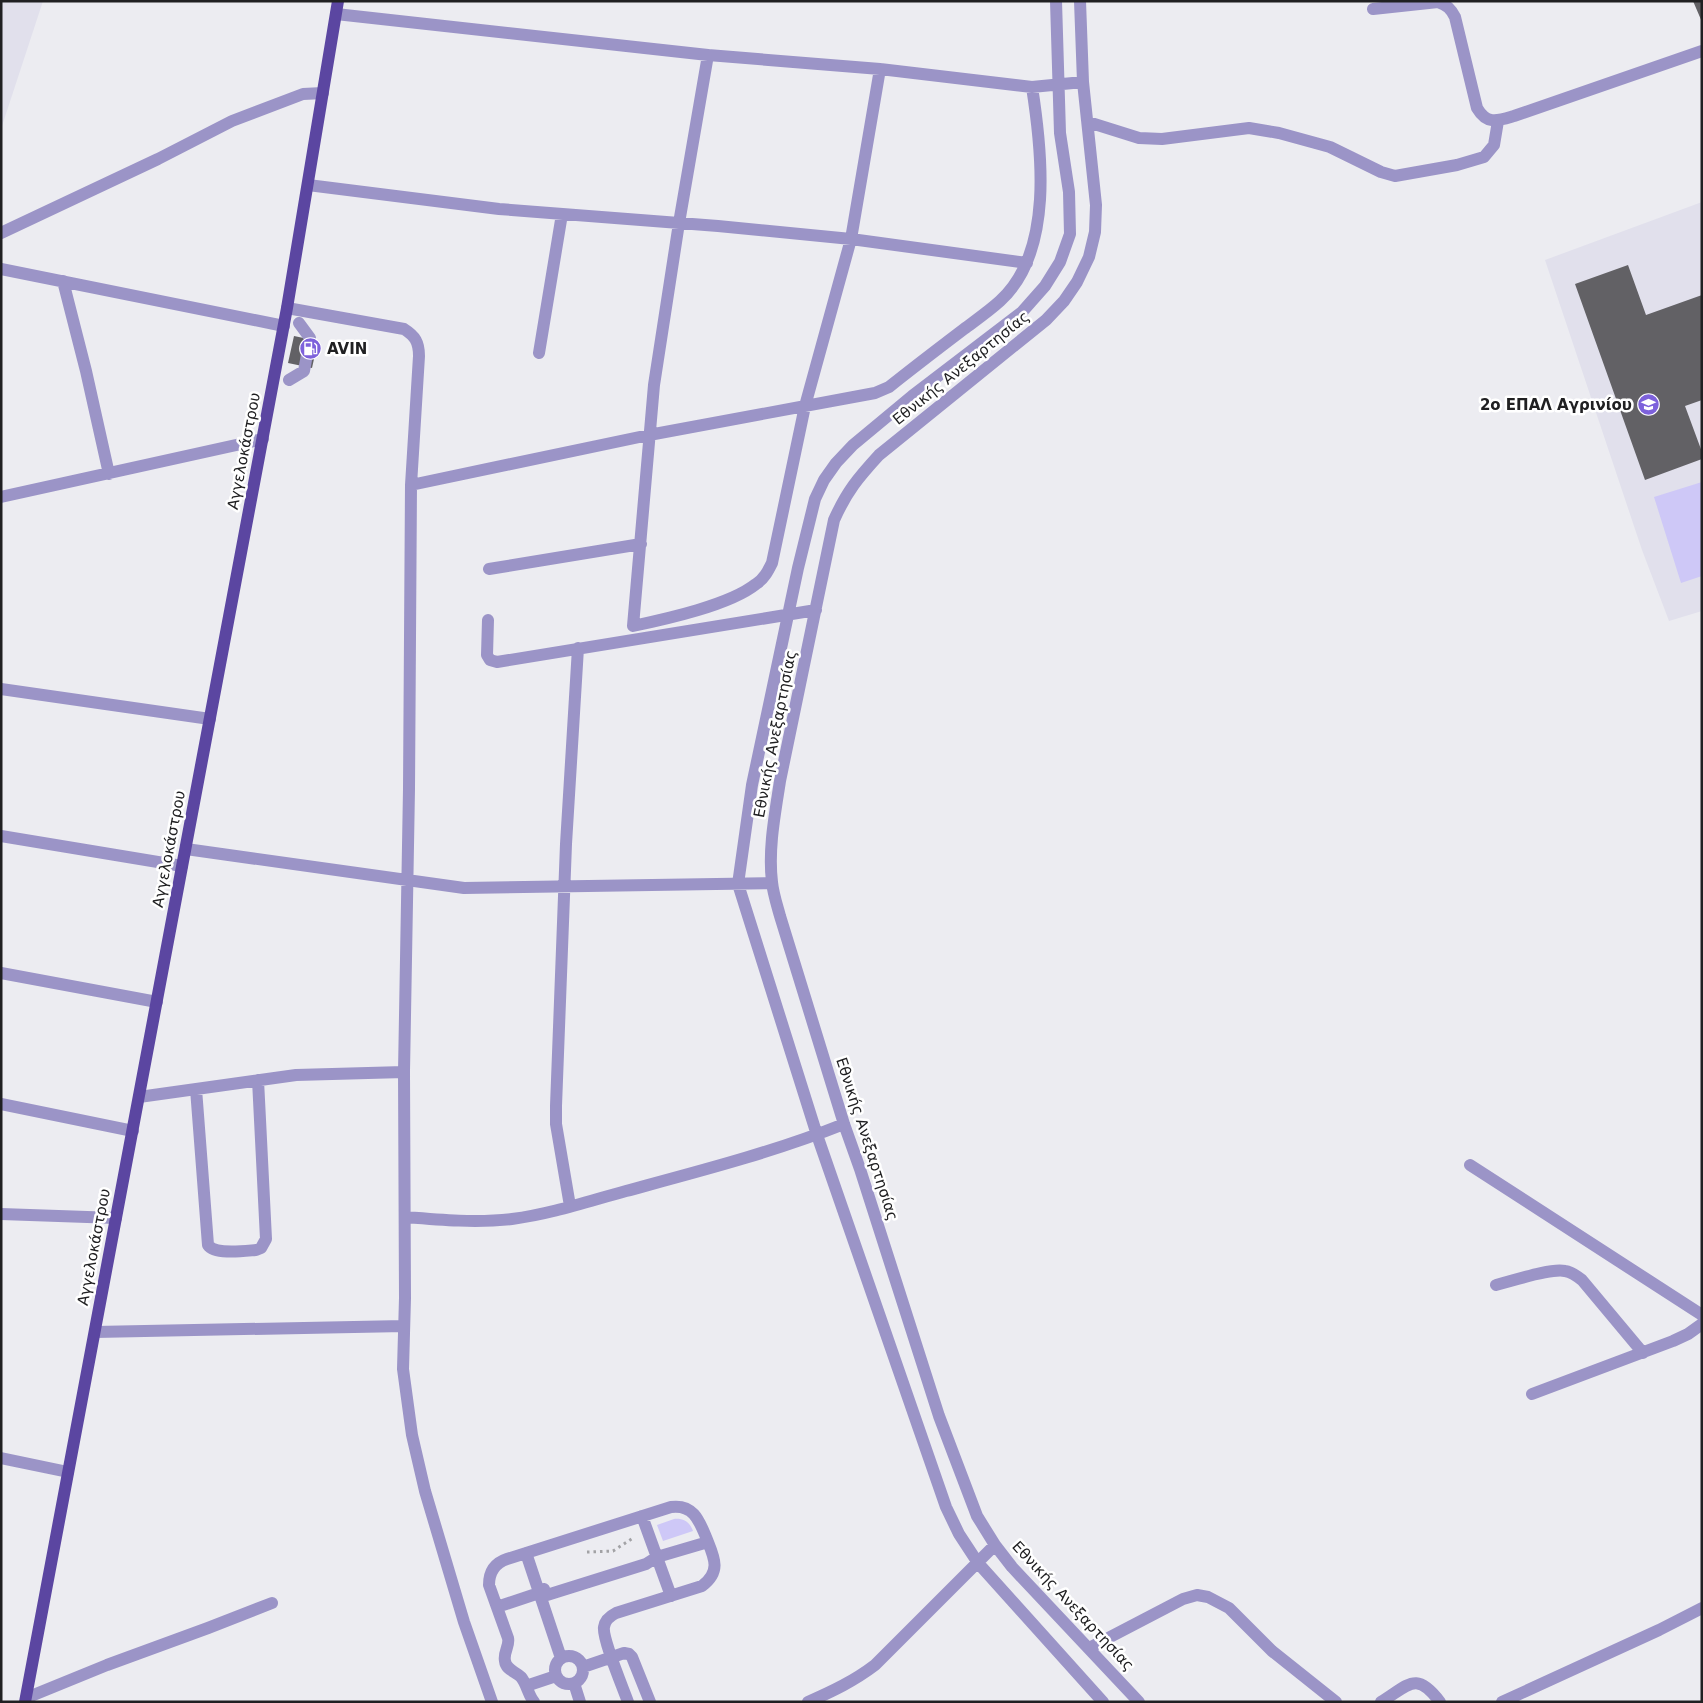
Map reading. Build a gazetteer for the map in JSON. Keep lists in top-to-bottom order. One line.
{"streets":{"main road":["Αγγελοκάστρου"],"street":["Εθνικής Ανεξαρτησίας"]},"places":{"fuel station":["AVIN"],"school or university":["2ο ΕΠΑΛ Αγρινίου"]}}
